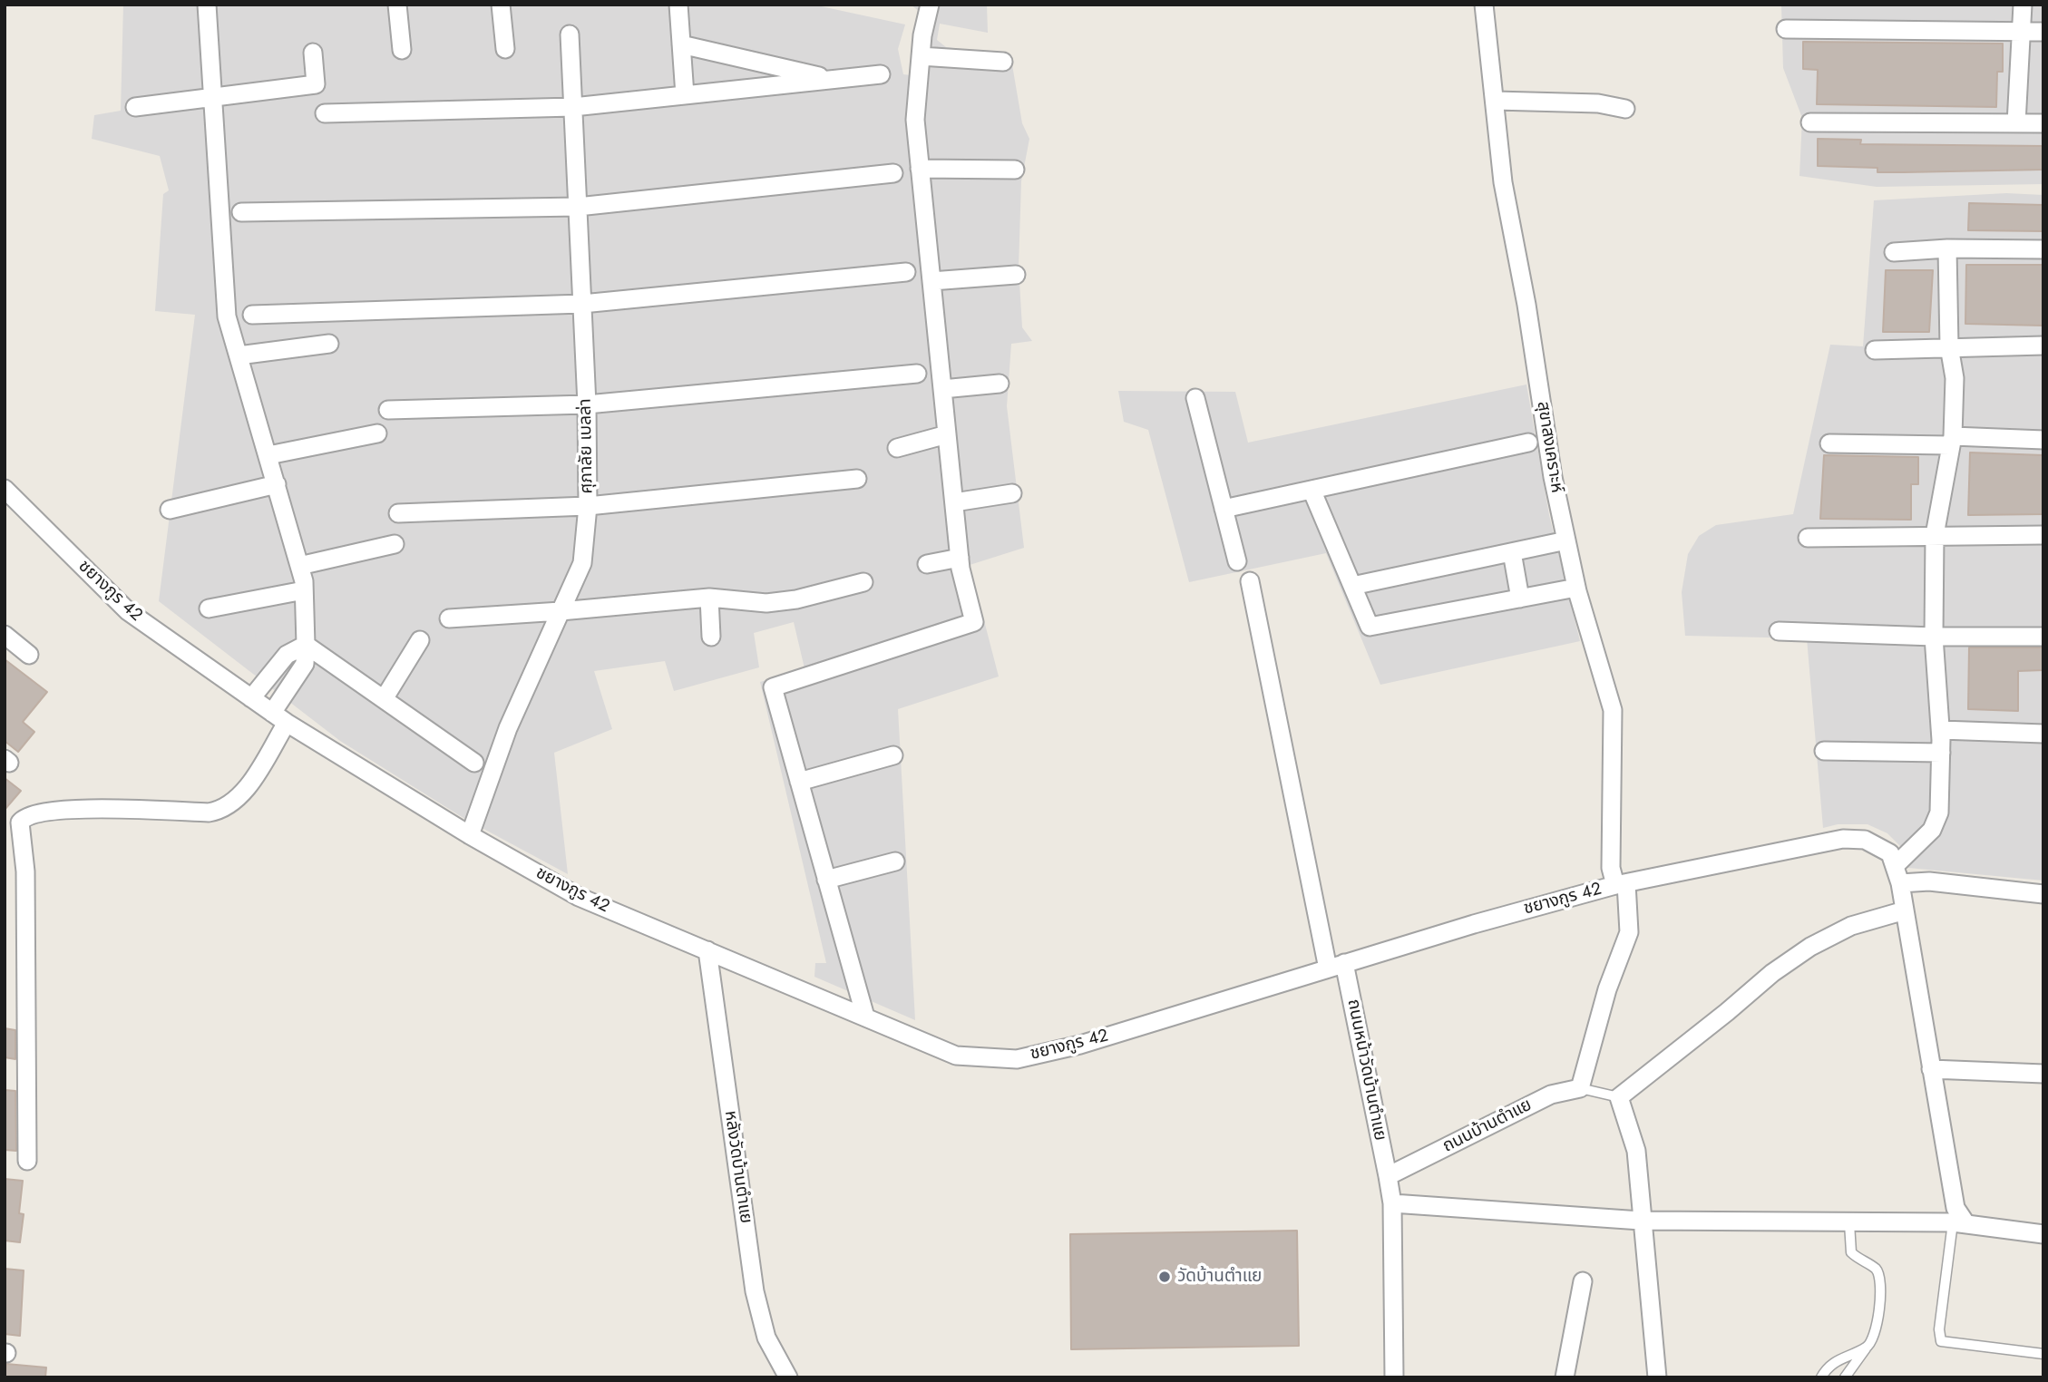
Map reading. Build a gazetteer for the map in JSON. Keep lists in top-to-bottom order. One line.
{"streets":{"street":["ศุภาลัย เบลล่า","สุขาสงเคราะห์","ชยางกูร 42","ถนนหน้าวัดบ้านตำแย","ถนนบ้านตำแย","หลังวัดบ้านตำแย"]},"crossings":[["ศุภาลัย เบลล่า","ชยางกูร 42"],["สุขาสงเคราะห์","ชยางกูร 42"],["ชยางกูร 42","ถนนหน้าวัดบ้านตำแย"],["ชยางกูร 42","หลังวัดบ้านตำแย"],["ถนนหน้าวัดบ้านตำแย","ถนนบ้านตำแย"]],"places":["วัดบ้านตำแย"]}
